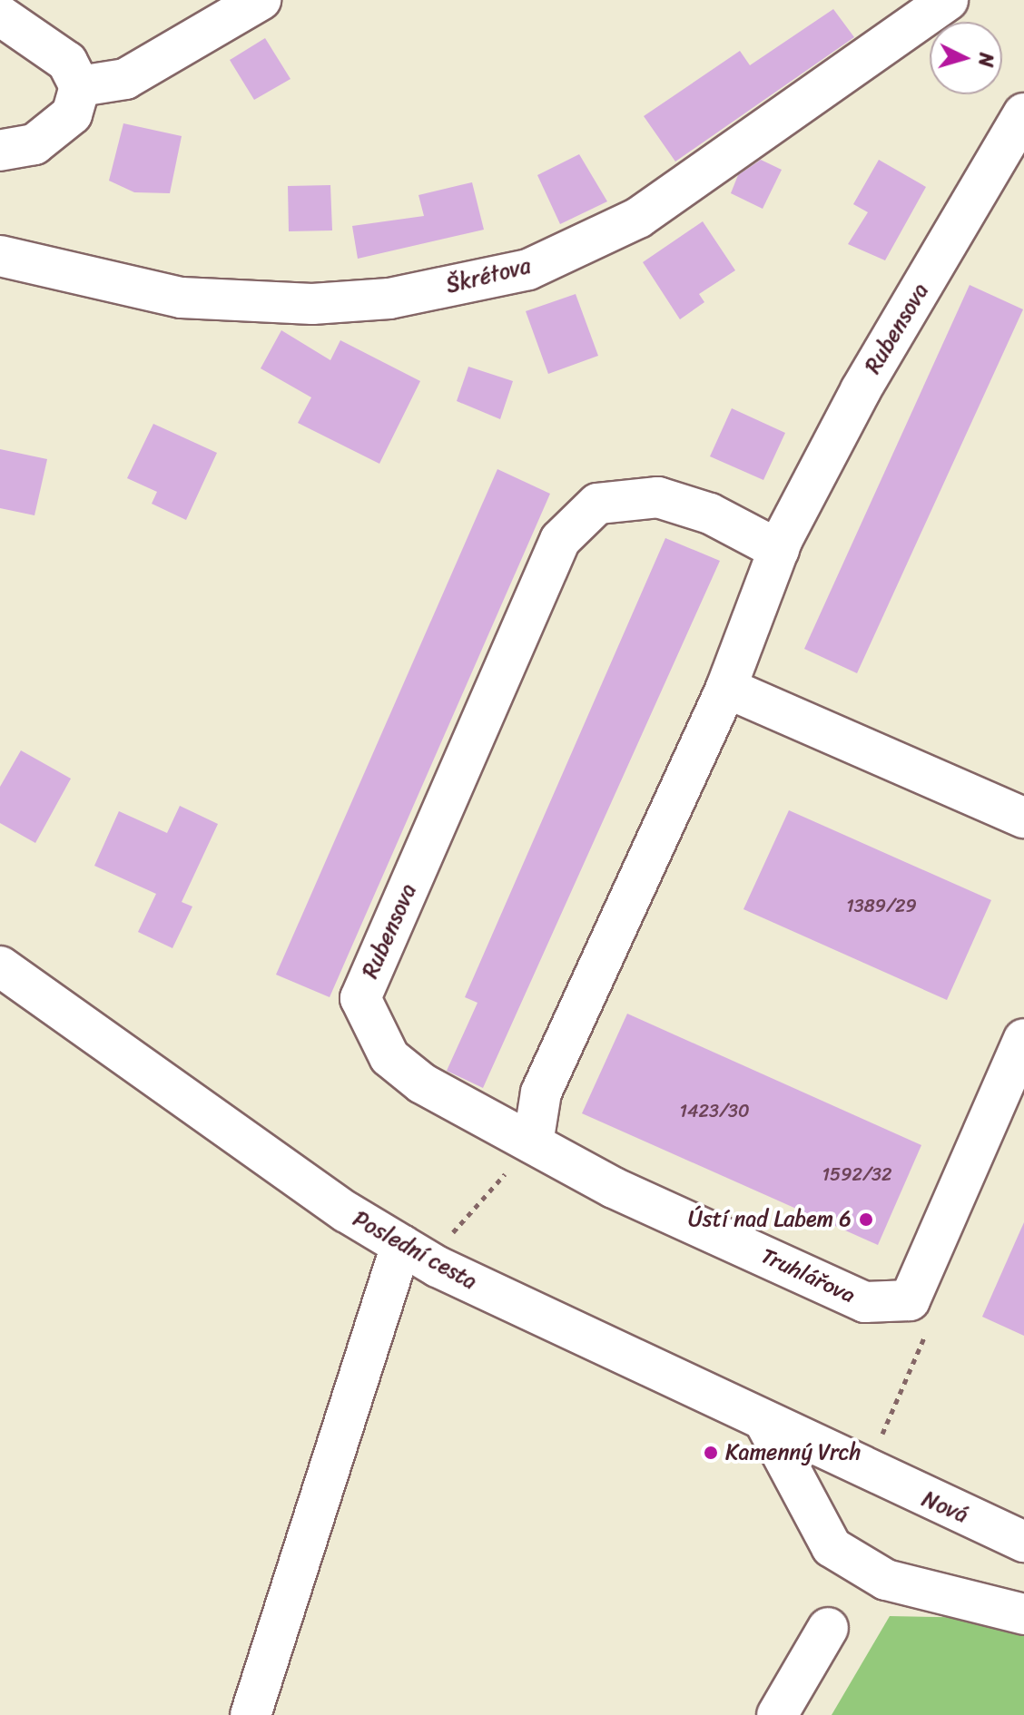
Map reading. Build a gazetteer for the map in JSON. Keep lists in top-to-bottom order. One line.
{"streets":{"street":["Škrétova","Rubensova","Poslední cesta","Truhlářova","Nová"]},"crossings":[["Rubensova","Truhlářova"],["Poslední cesta","Nová"]],"places":["Ústí nad Labem 6","Kamenný Vrch"],"house_numbers":["1389/29","1423/30","1592/32"],"north":"right"}
